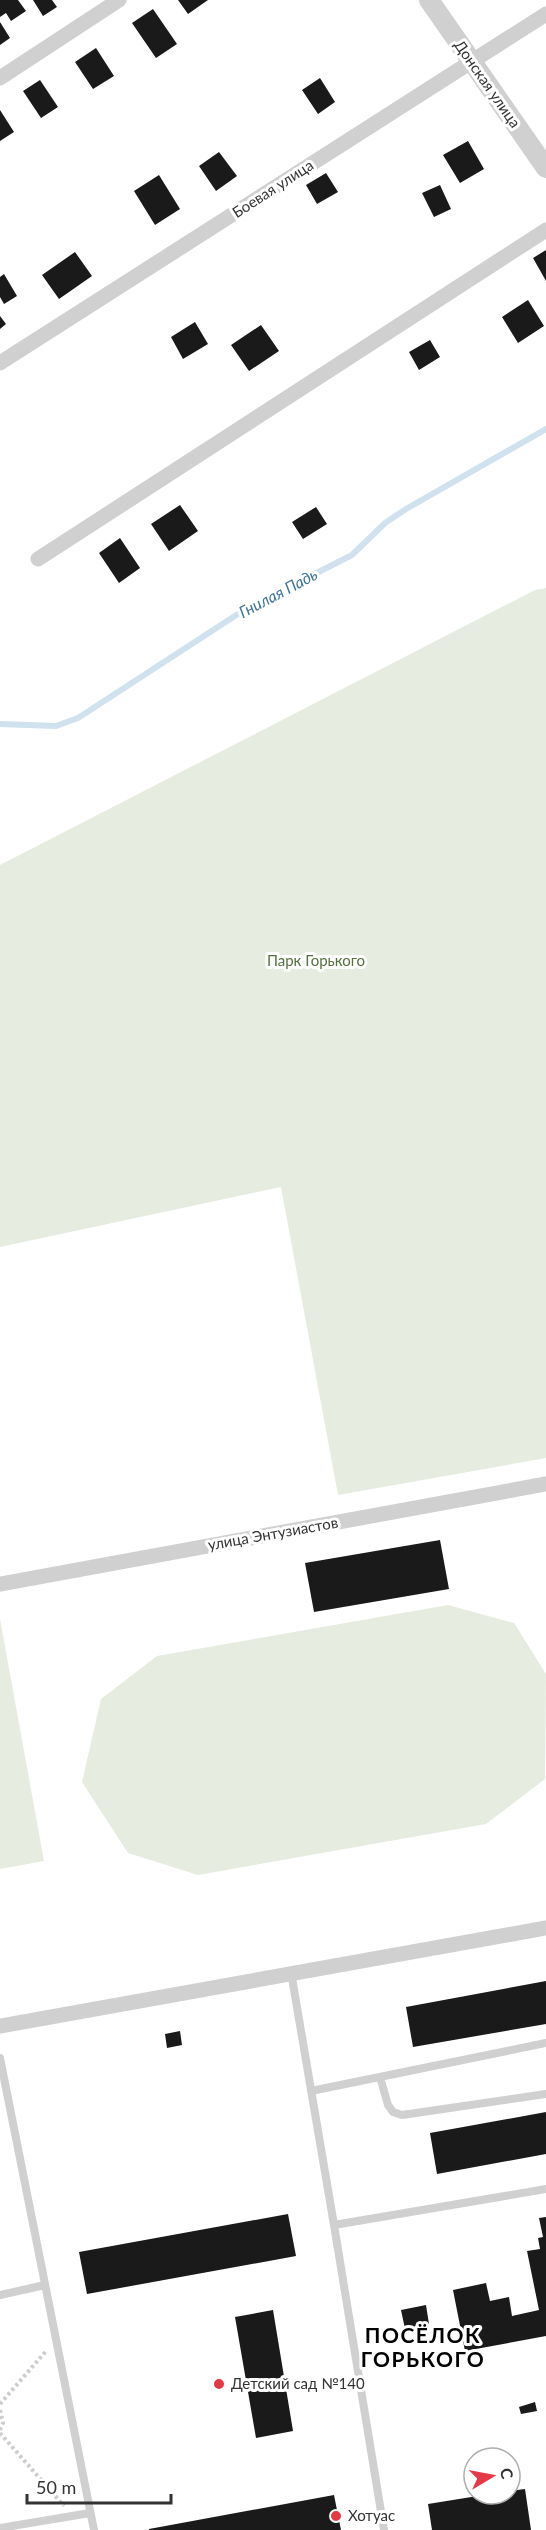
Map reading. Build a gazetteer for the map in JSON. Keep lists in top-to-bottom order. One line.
{"streets":{"street":["Донская улица","Боевая улица","улица Энтузиастов"]},"crossings":[["Донская улица","Боевая улица"]],"districts":["ПОСЁЛОК ГОРЬКОГО"],"water":["Гнилая Падь"],"parks":["Парк Горького"],"places":["Детский сад №140","Хотуас"],"scale_bar":"50 m","north":"right"}
